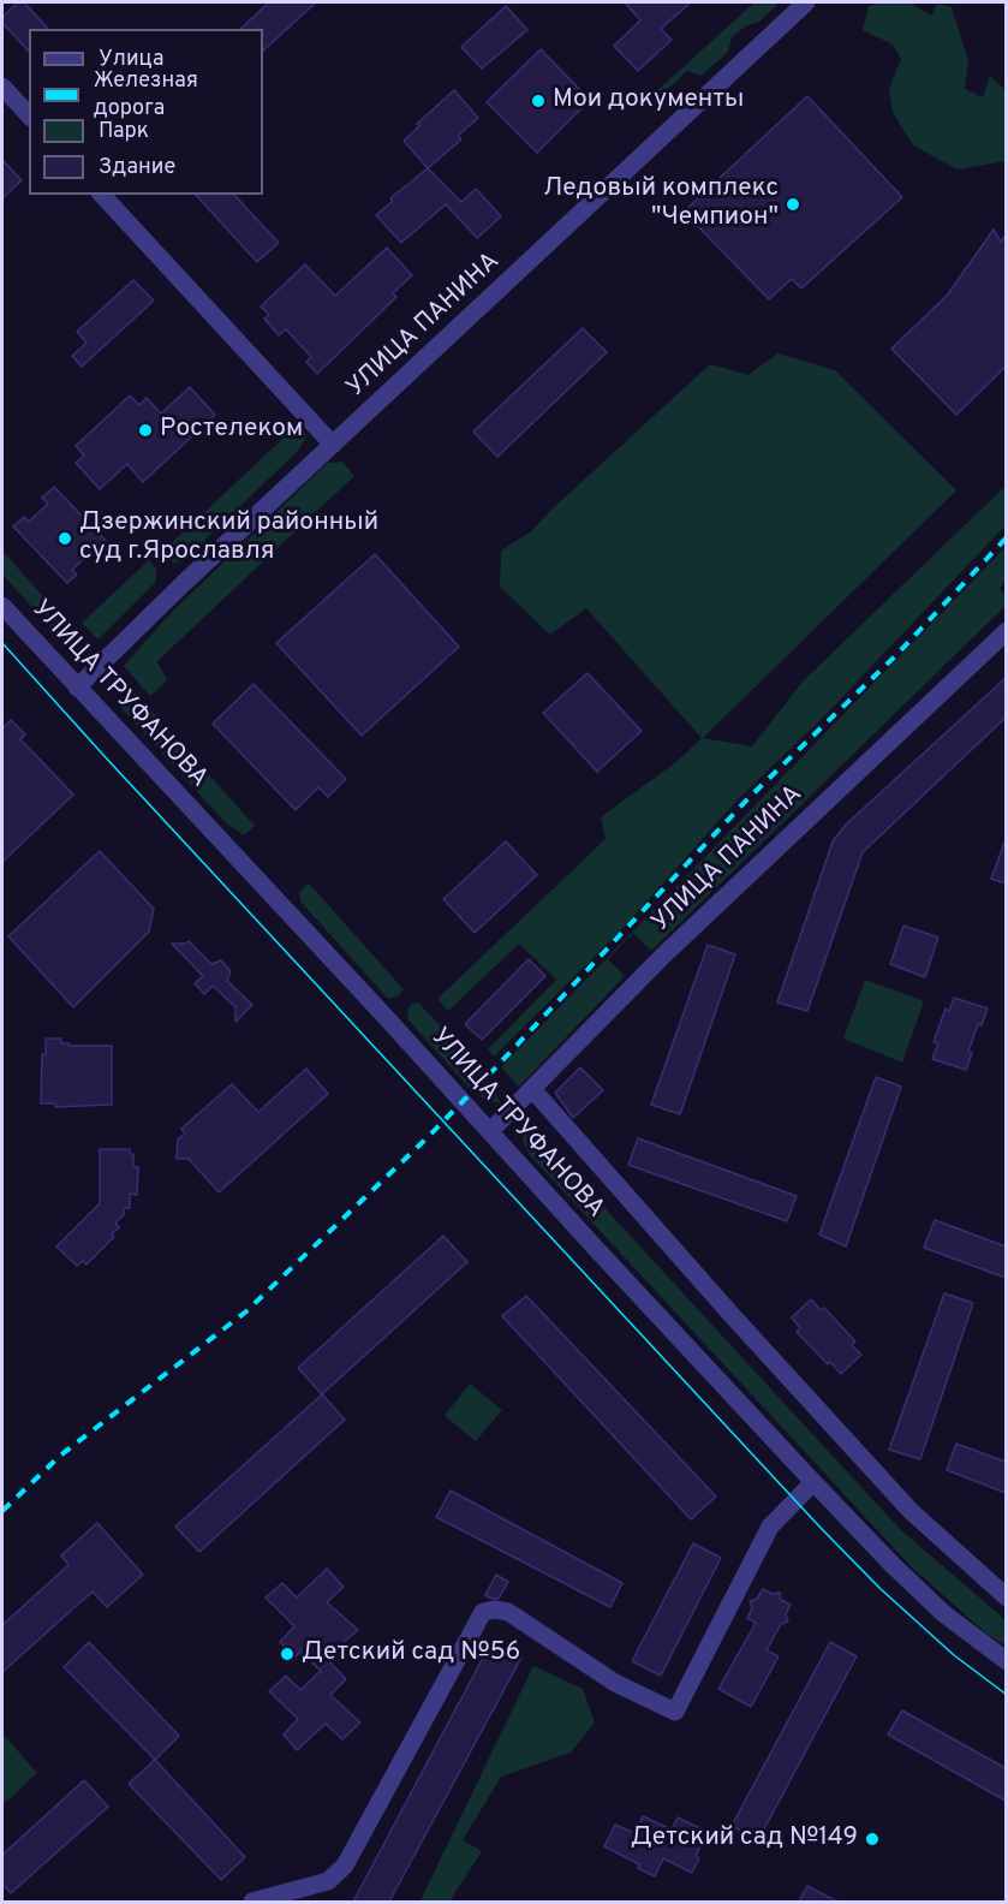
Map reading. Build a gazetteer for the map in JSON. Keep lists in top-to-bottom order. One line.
{"streets":{"street":["УЛИЦА ПАНИНА","УЛИЦА ТРУФАНОВА"]},"crossings":[["УЛИЦА ПАНИНА","УЛИЦА ТРУФАНОВА"]],"places":["Мои документы","Ледовый комплекс \"Чемпион\"","Ростелеком","Дзержинский районный суд г.Ярославля","Детский сад №56","Детский сад №149"],"legend":["Улица","Железная дорога","Парк","Здание"]}
